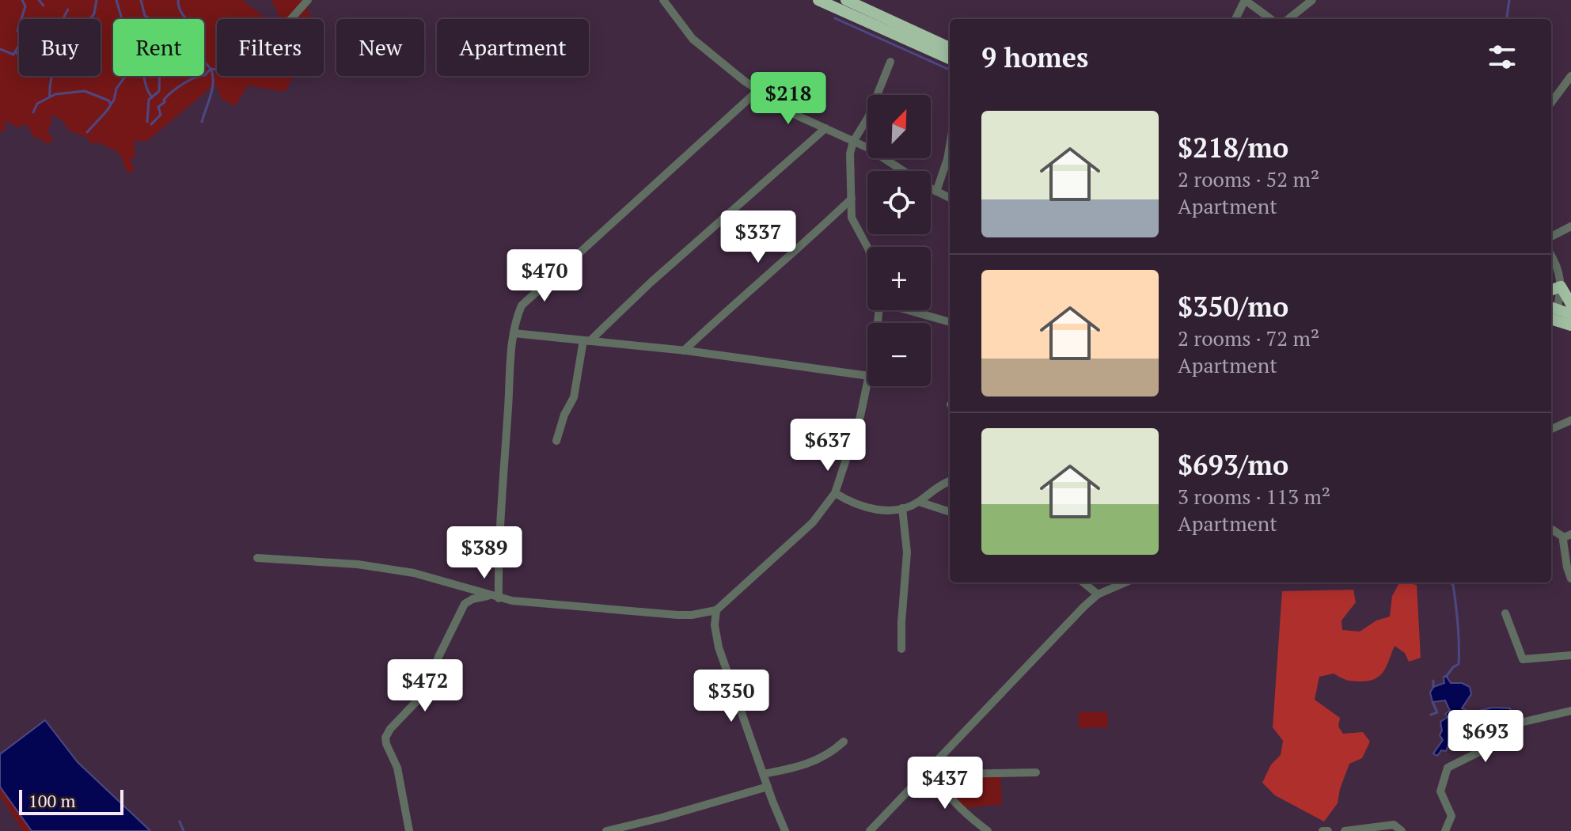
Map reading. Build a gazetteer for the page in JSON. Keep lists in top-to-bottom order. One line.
{"scale_bar":"100 m","north":"top right","page":{"chip":["Buy","Rent","Filters","New","Apartment"],"heading":"9 homes","price":["$218","$337","$470","$637","$389","$472","$350","$693","$437"],"map_buttons":["+","−"],"list":[{"name":"$218/mo","note":"2 rooms · 52 m² · Apartment"},{"name":"$350/mo","note":"2 rooms · 72 m² · Apartment"},{"name":"$693/mo","note":"3 rooms · 113 m² · Apartment"}],"scale":"100 m"}}
